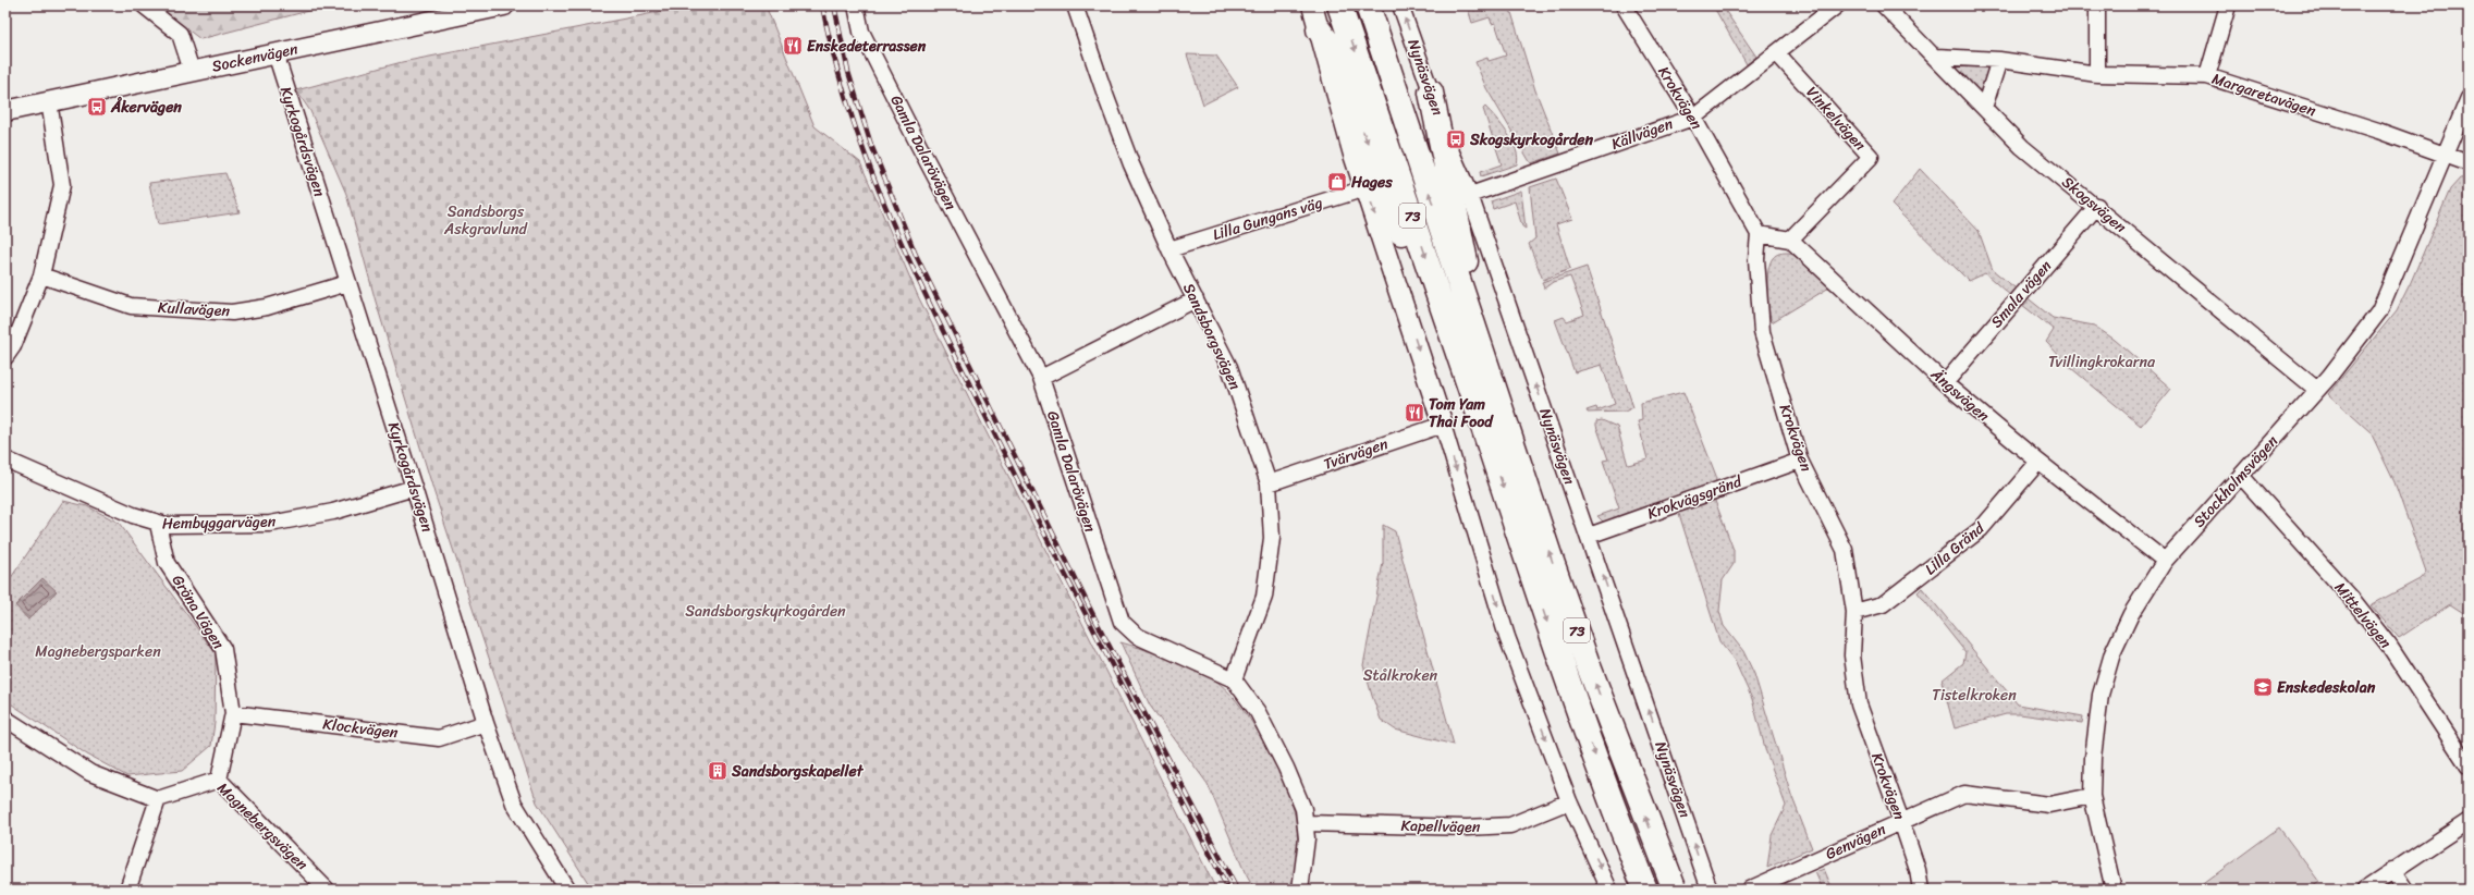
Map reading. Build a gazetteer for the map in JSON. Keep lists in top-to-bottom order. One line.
{"streets":{"highway":["Nynäsvägen","73"],"street":["Sockenvägen","Margaretavägen","Krokvägen","Vinkelvägen","Källvägen","Kyrkogårdsvägen","Gamla Dalarövägen","Skogsvägen","Lilla Gungans väg","Smala vägen","Kullavägen","Sandsborgsvägen","Ängsvägen","Tvärvägen","Stockholmsvägen","Krokvägsgränd","Hembyggarvägen","Lilla Gränd","Gröna Vägen","Mittelvägen","Klockvägen","Magnebergsvägen","Kapellvägen","Genvägen"]},"crossings":[["Sockenvägen","Kyrkogårdsvägen"],["Nynäsvägen","Källvägen"],["Nynäsvägen","Krokvägsgränd"],["Margaretavägen","Skogsvägen"],["Margaretavägen","Stockholmsvägen"],["Krokvägen","Källvägen"],["Krokvägen","Krokvägsgränd"],["Krokvägen","Lilla Gränd"],["Krokvägen","Genvägen"],["Vinkelvägen","Källvägen"],["Vinkelvägen","Ängsvägen"],["Kyrkogårdsvägen","Kullavägen"],["Kyrkogårdsvägen","Hembyggarvägen"],["Kyrkogårdsvägen","Klockvägen"],["Gamla Dalarövägen","Sandsborgsvägen"],["Gamla Dalarövägen","Kapellvägen"],["Skogsvägen","Smala vägen"],["Skogsvägen","Stockholmsvägen"],["Lilla Gungans väg","Sandsborgsvägen"],["Smala vägen","Ängsvägen"],["Sandsborgsvägen","Tvärvägen"],["Ängsvägen","Stockholmsvägen"],["Ängsvägen","Lilla Gränd"],["Stockholmsvägen","Mittelvägen"],["Stockholmsvägen","Genvägen"],["Hembyggarvägen","Gröna Vägen"],["Gröna Vägen","Klockvägen"],["Gröna Vägen","Magnebergsvägen"]],"parks":["Sandsborgs Askgravlund","Tvillingkrokarna","Sandsborgskyrkogården","Magnebergsparken","Stålkroken","Tistelkroken"],"places":{"restaurant":["Enskedeterrassen","Tom Yam Thai Food"],"bus stop":["Åkervägen","Skogskyrkogården"],"shop":["Hages"],"school or university":["Enskedeskolan"],"building":["Sandsborgskapellet"]}}
